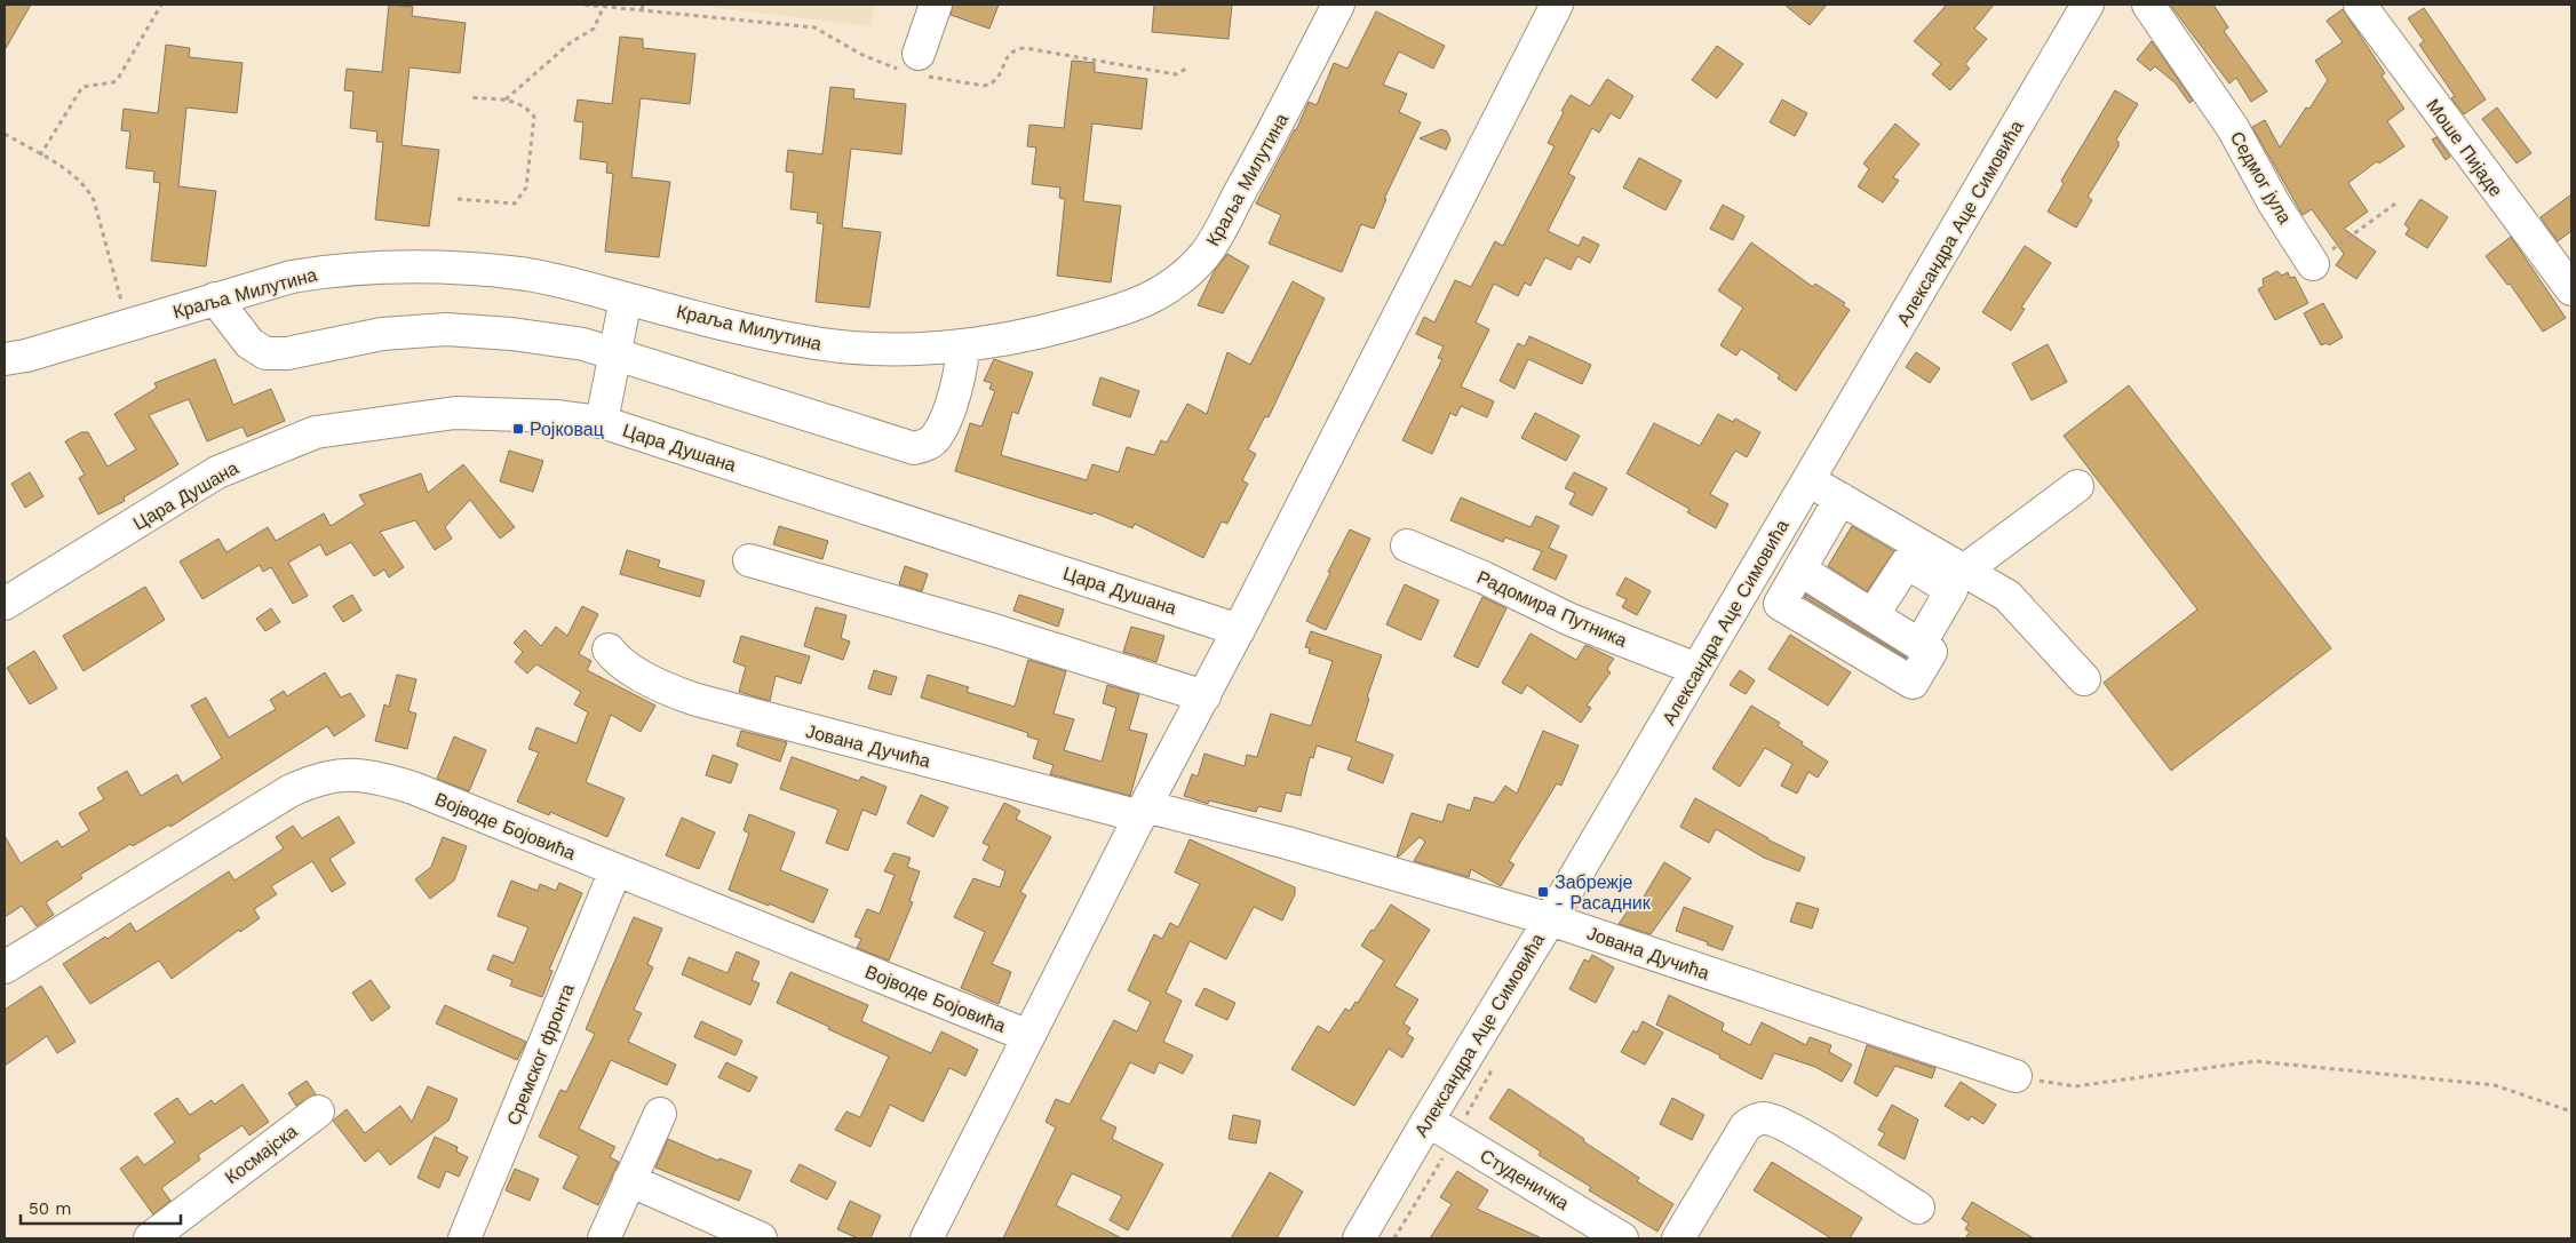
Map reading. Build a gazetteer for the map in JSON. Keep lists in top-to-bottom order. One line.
{"streets":{"street":["Моше Пијаде","Седмог јула","Краља Милутина","Александра Аце Симовића","Цара Душана","Радомира Путника","Јована Дучића","Војводе Бојовића","Сремског фронта","Космајска","Студеничка"]},"crossings":[["Александра Аце Симовића","Радомира Путника"],["Александра Аце Симовића","Јована Дучића"],["Александра Аце Симовића","Студеничка"],["Војводе Бојовића","Сремског фронта"]],"places":{"transit":["Ројковац","Забрежје - Расадник"]},"scale_bar":"50 m"}
